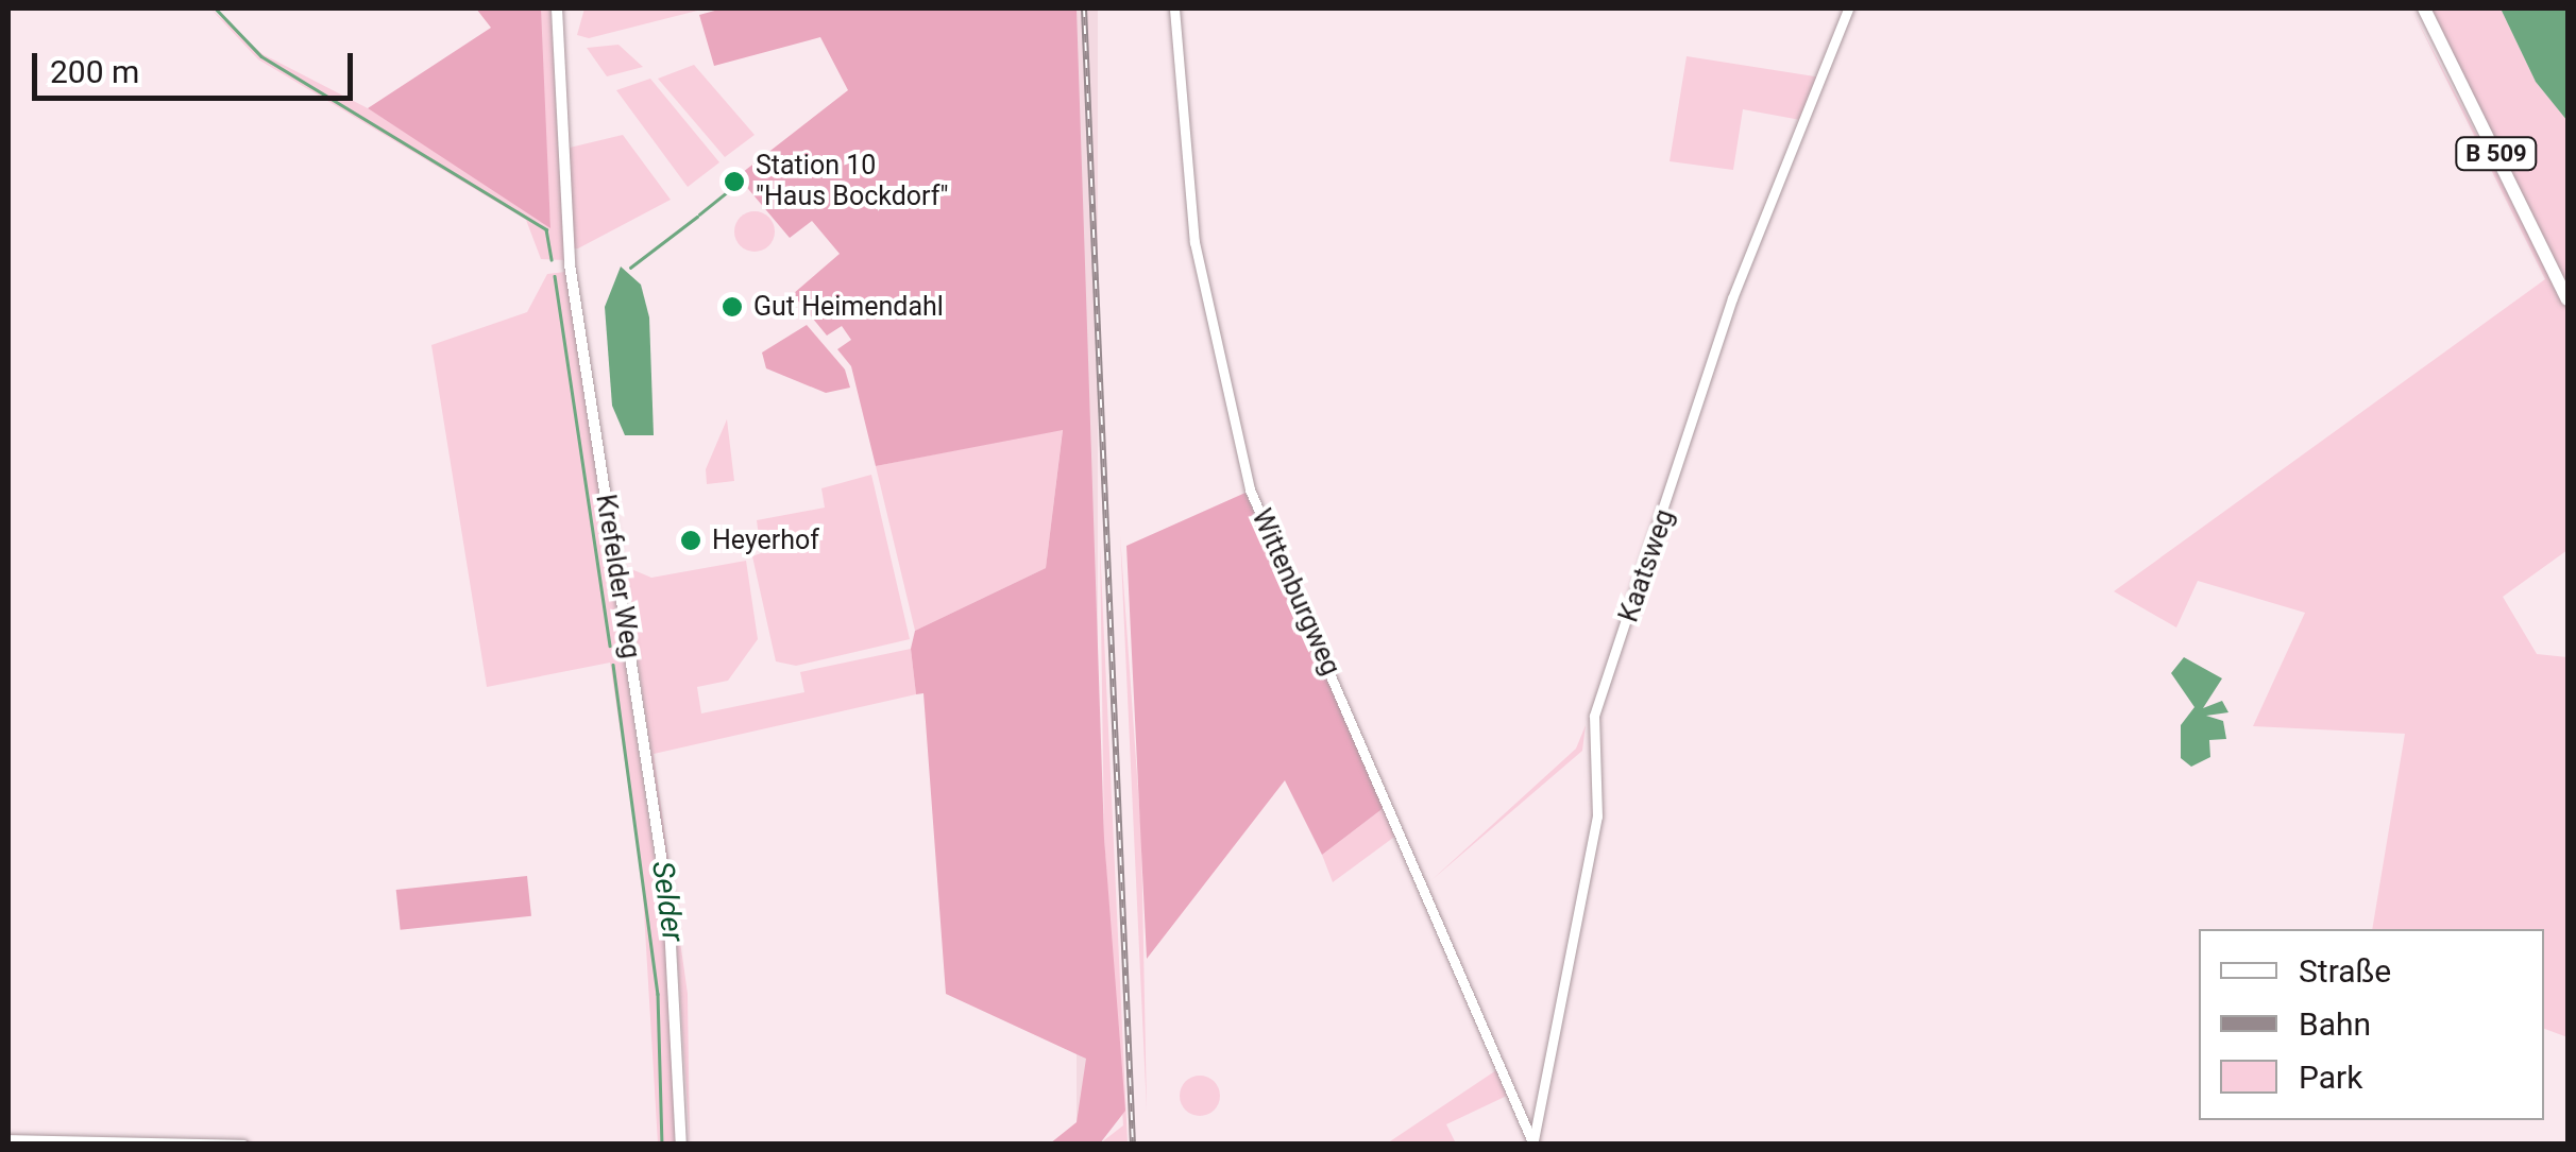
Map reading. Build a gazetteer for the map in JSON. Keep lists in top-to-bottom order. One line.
{"streets":{"main road":["B 509"],"street":["Kaatsweg","Krefelder Weg","Wittenburgweg"]},"crossings":[["Kaatsweg","Wittenburgweg"]],"water":["Selder"],"places":["Station 10 \"Haus Bockdorf\"","Gut Heimendahl","Heyerhof"],"legend":["Straße","Bahn","Park"],"scale_bar":"200 m"}
